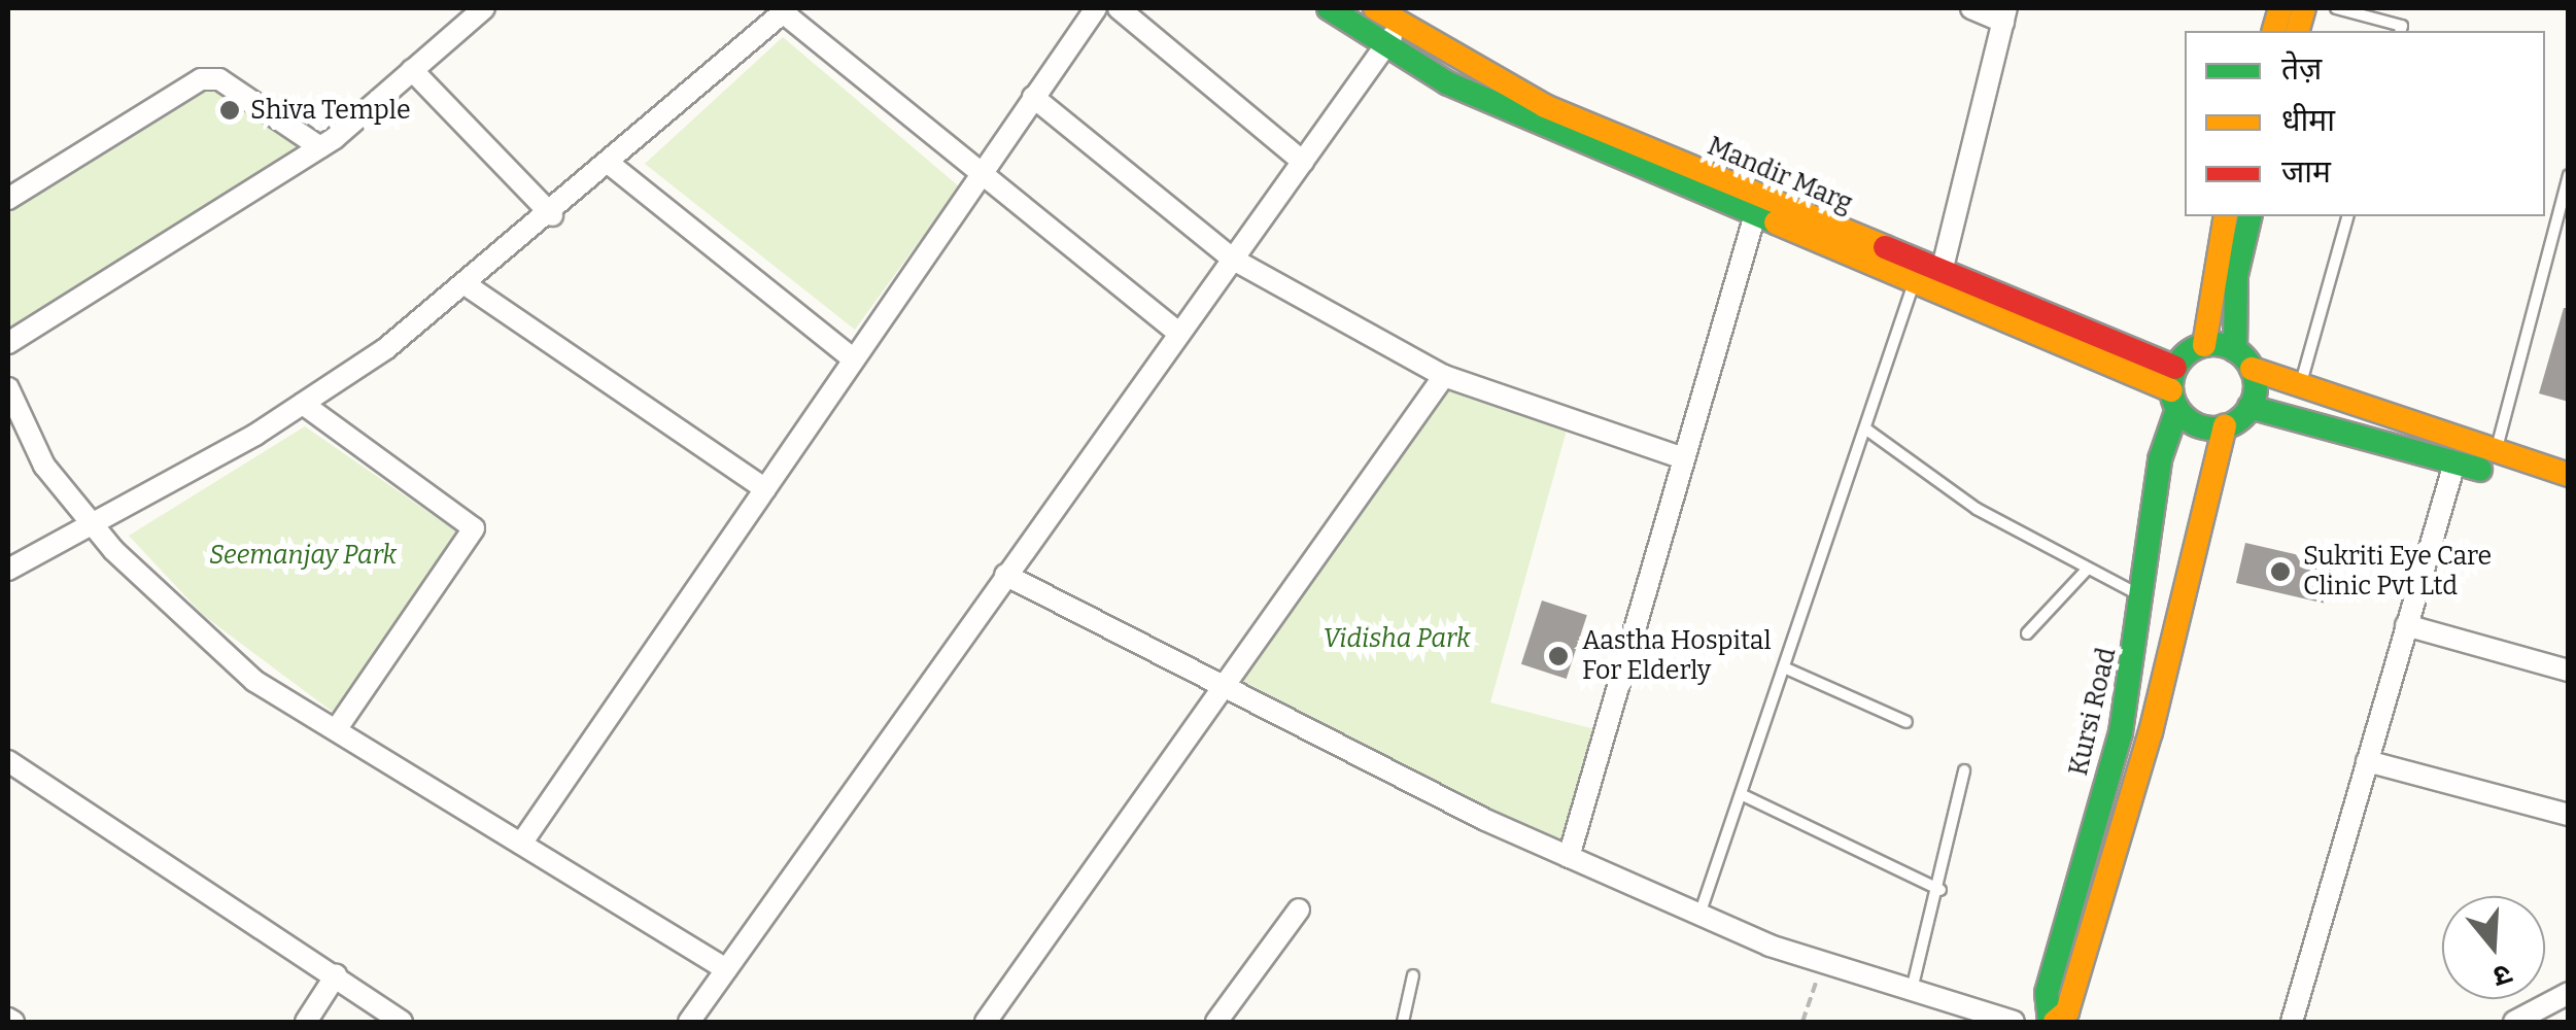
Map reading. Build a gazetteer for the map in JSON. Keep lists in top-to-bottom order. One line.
{"streets":{"main road":["Mandir Marg","Kursi Road"]},"parks":["Seemanjay Park","Vidisha Park"],"places":["Shiva Temple","Sukriti Eye Care Clinic Pvt Ltd","Aastha Hospital For Elderly"],"legend":["तेज़","धीमा","जाम"],"north":"bottom"}
